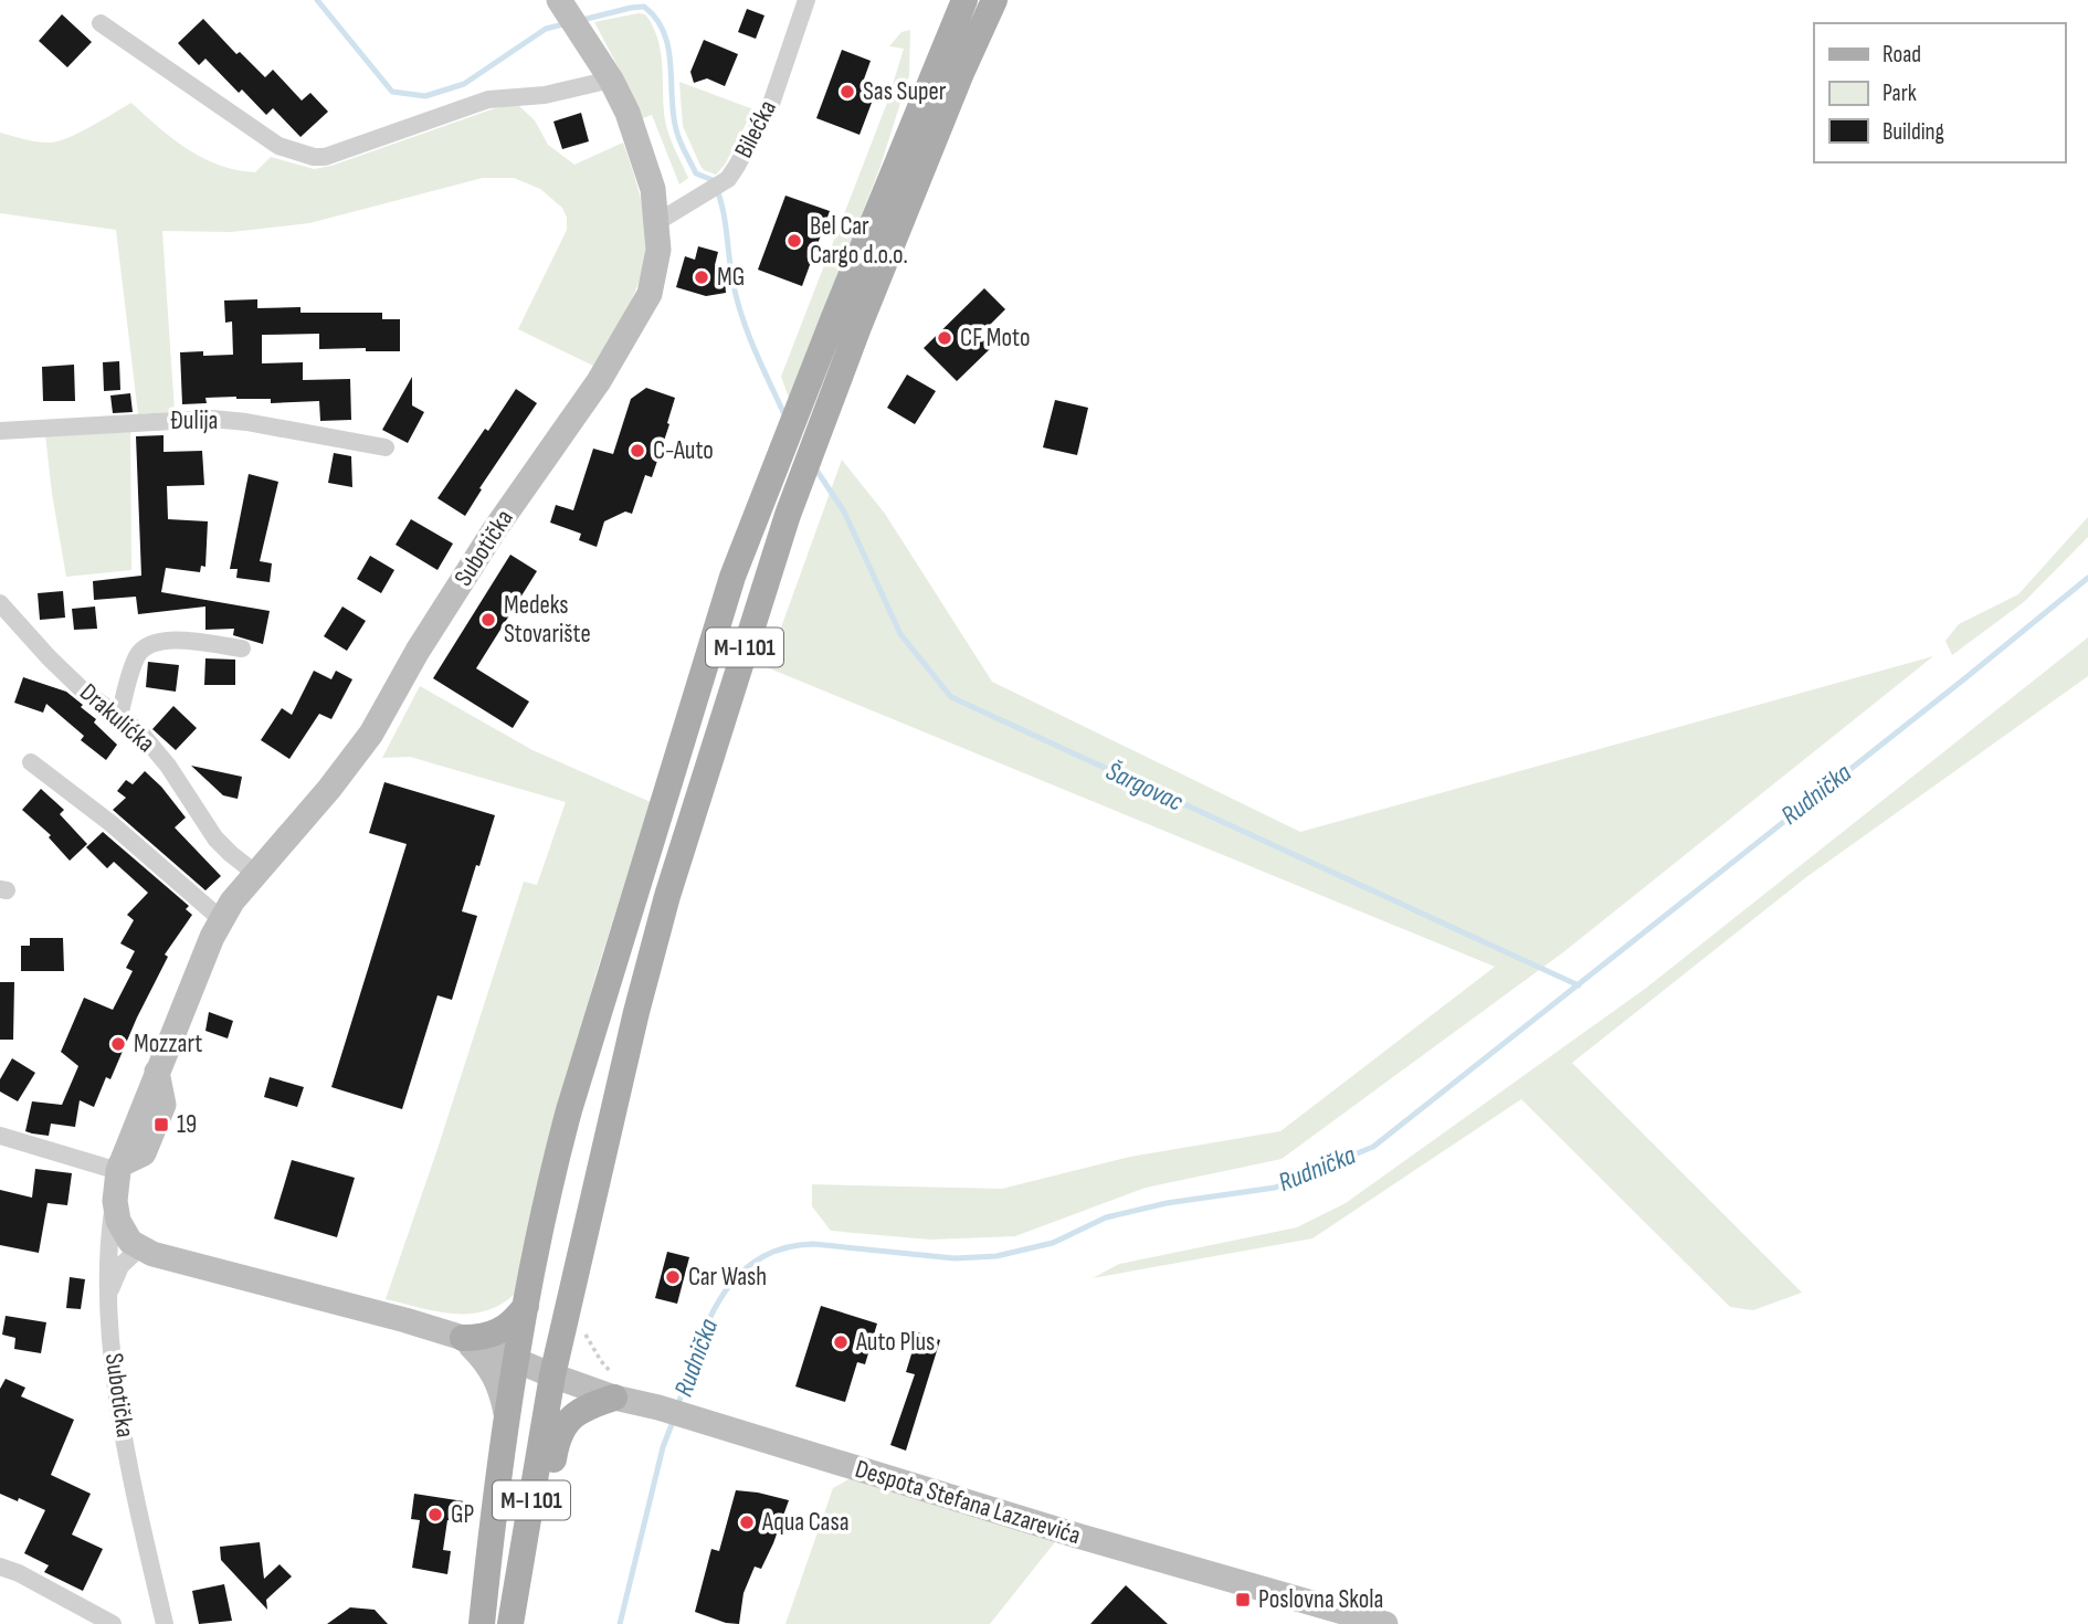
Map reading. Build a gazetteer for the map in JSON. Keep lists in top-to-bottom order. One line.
{"streets":{"main road":["M-I 101"],"street":["Bilećka","Đulija","Subotička","Drakulićka","Despota Stefana Lazarevića"]},"crossings":[["Bilećka","Subotička"],["Subotička","Drakulićka"],["M-I 101","Despota Stefana Lazarevića"]],"water":["Šargovac","Rudnička"],"places":{"other":["Sas Super","Bel Car Cargo d.o.o.","MG","CF Moto","C-Auto","Medeks Stovarište","Mozzart","Car Wash","Auto Plus","GP","Aqua Casa"],"transit":["19","Poslovna Skola"]},"legend":["Road","Park","Building"]}
